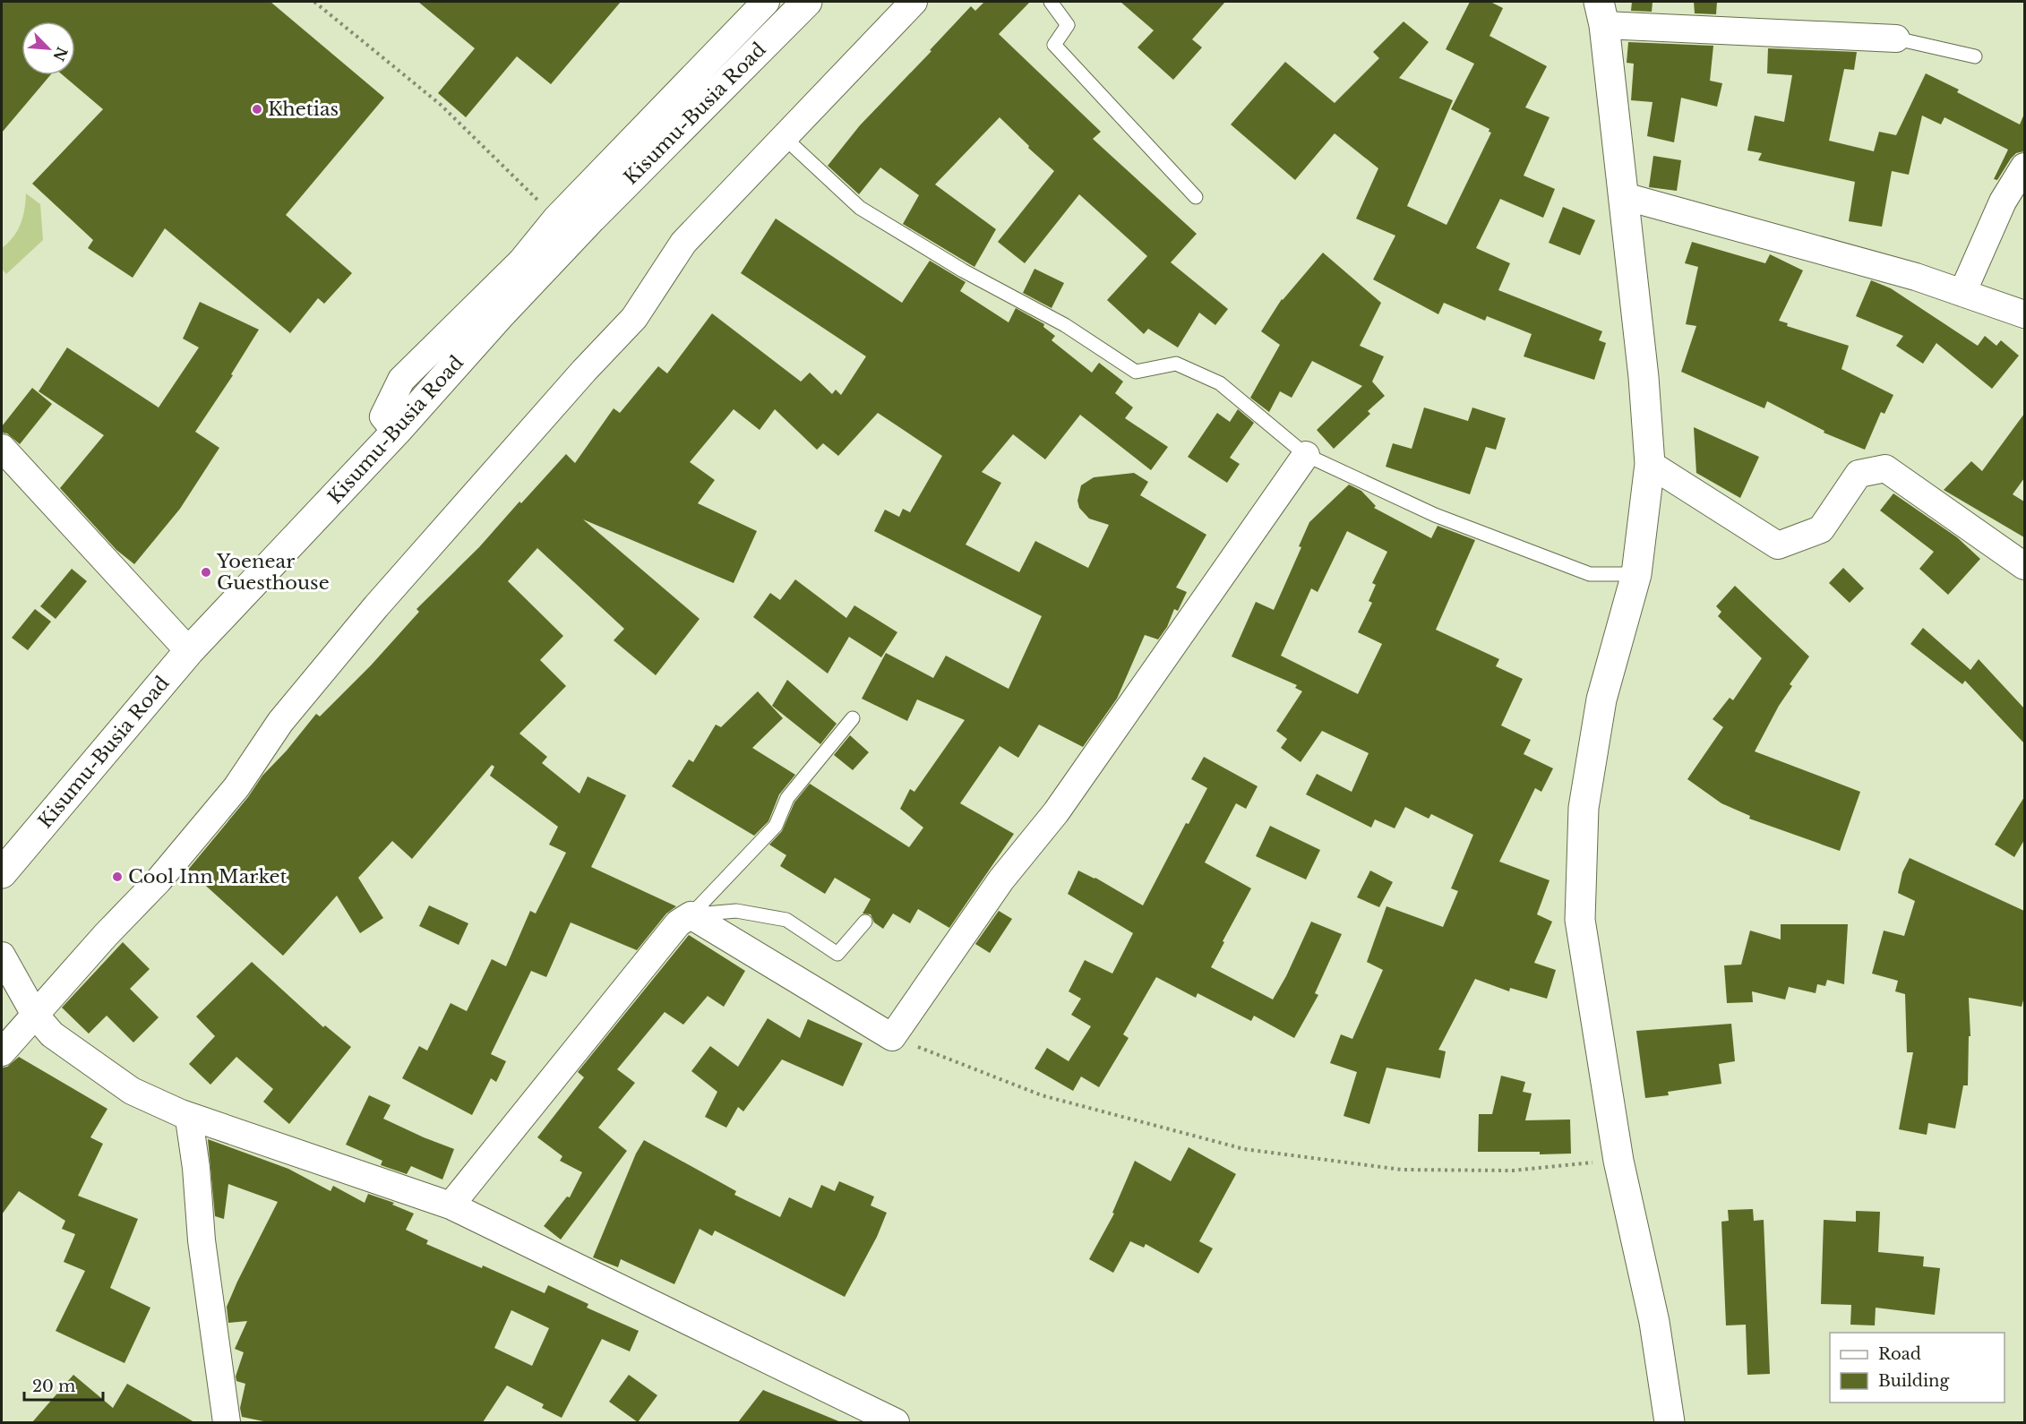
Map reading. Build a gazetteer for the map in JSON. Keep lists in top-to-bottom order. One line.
{"streets":{"main road":["Kisumu-Busia Road"]},"places":["Khetias","Yoenear Guesthouse","Cool Inn Market"],"legend":["Road","Building"],"scale_bar":"20 m","north":"bottom right"}
